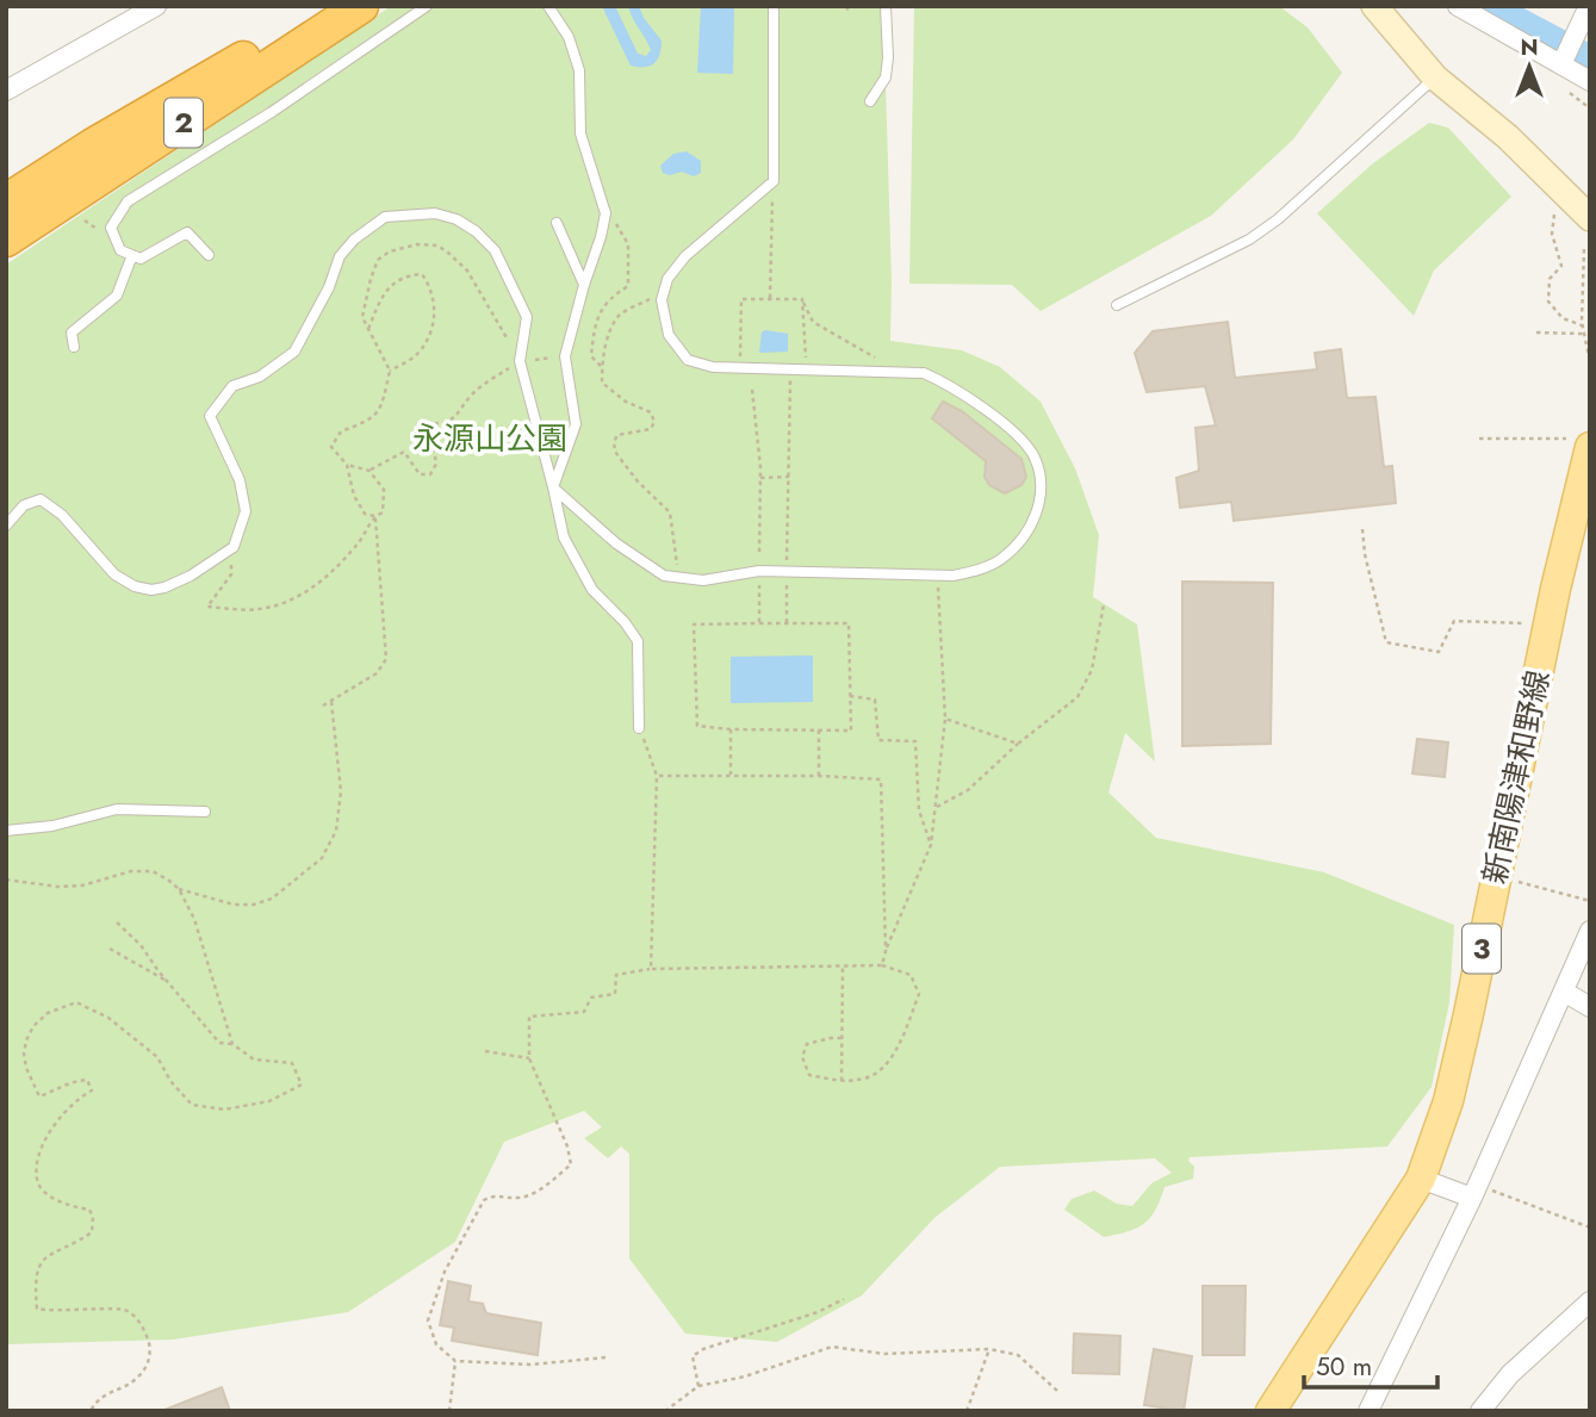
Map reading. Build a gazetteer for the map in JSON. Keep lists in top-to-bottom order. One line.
{"streets":{"highway":["2"],"main road":["新南陽津和野線","3"]},"parks":["永源山公園"],"scale_bar":"50 m","north":"top"}
